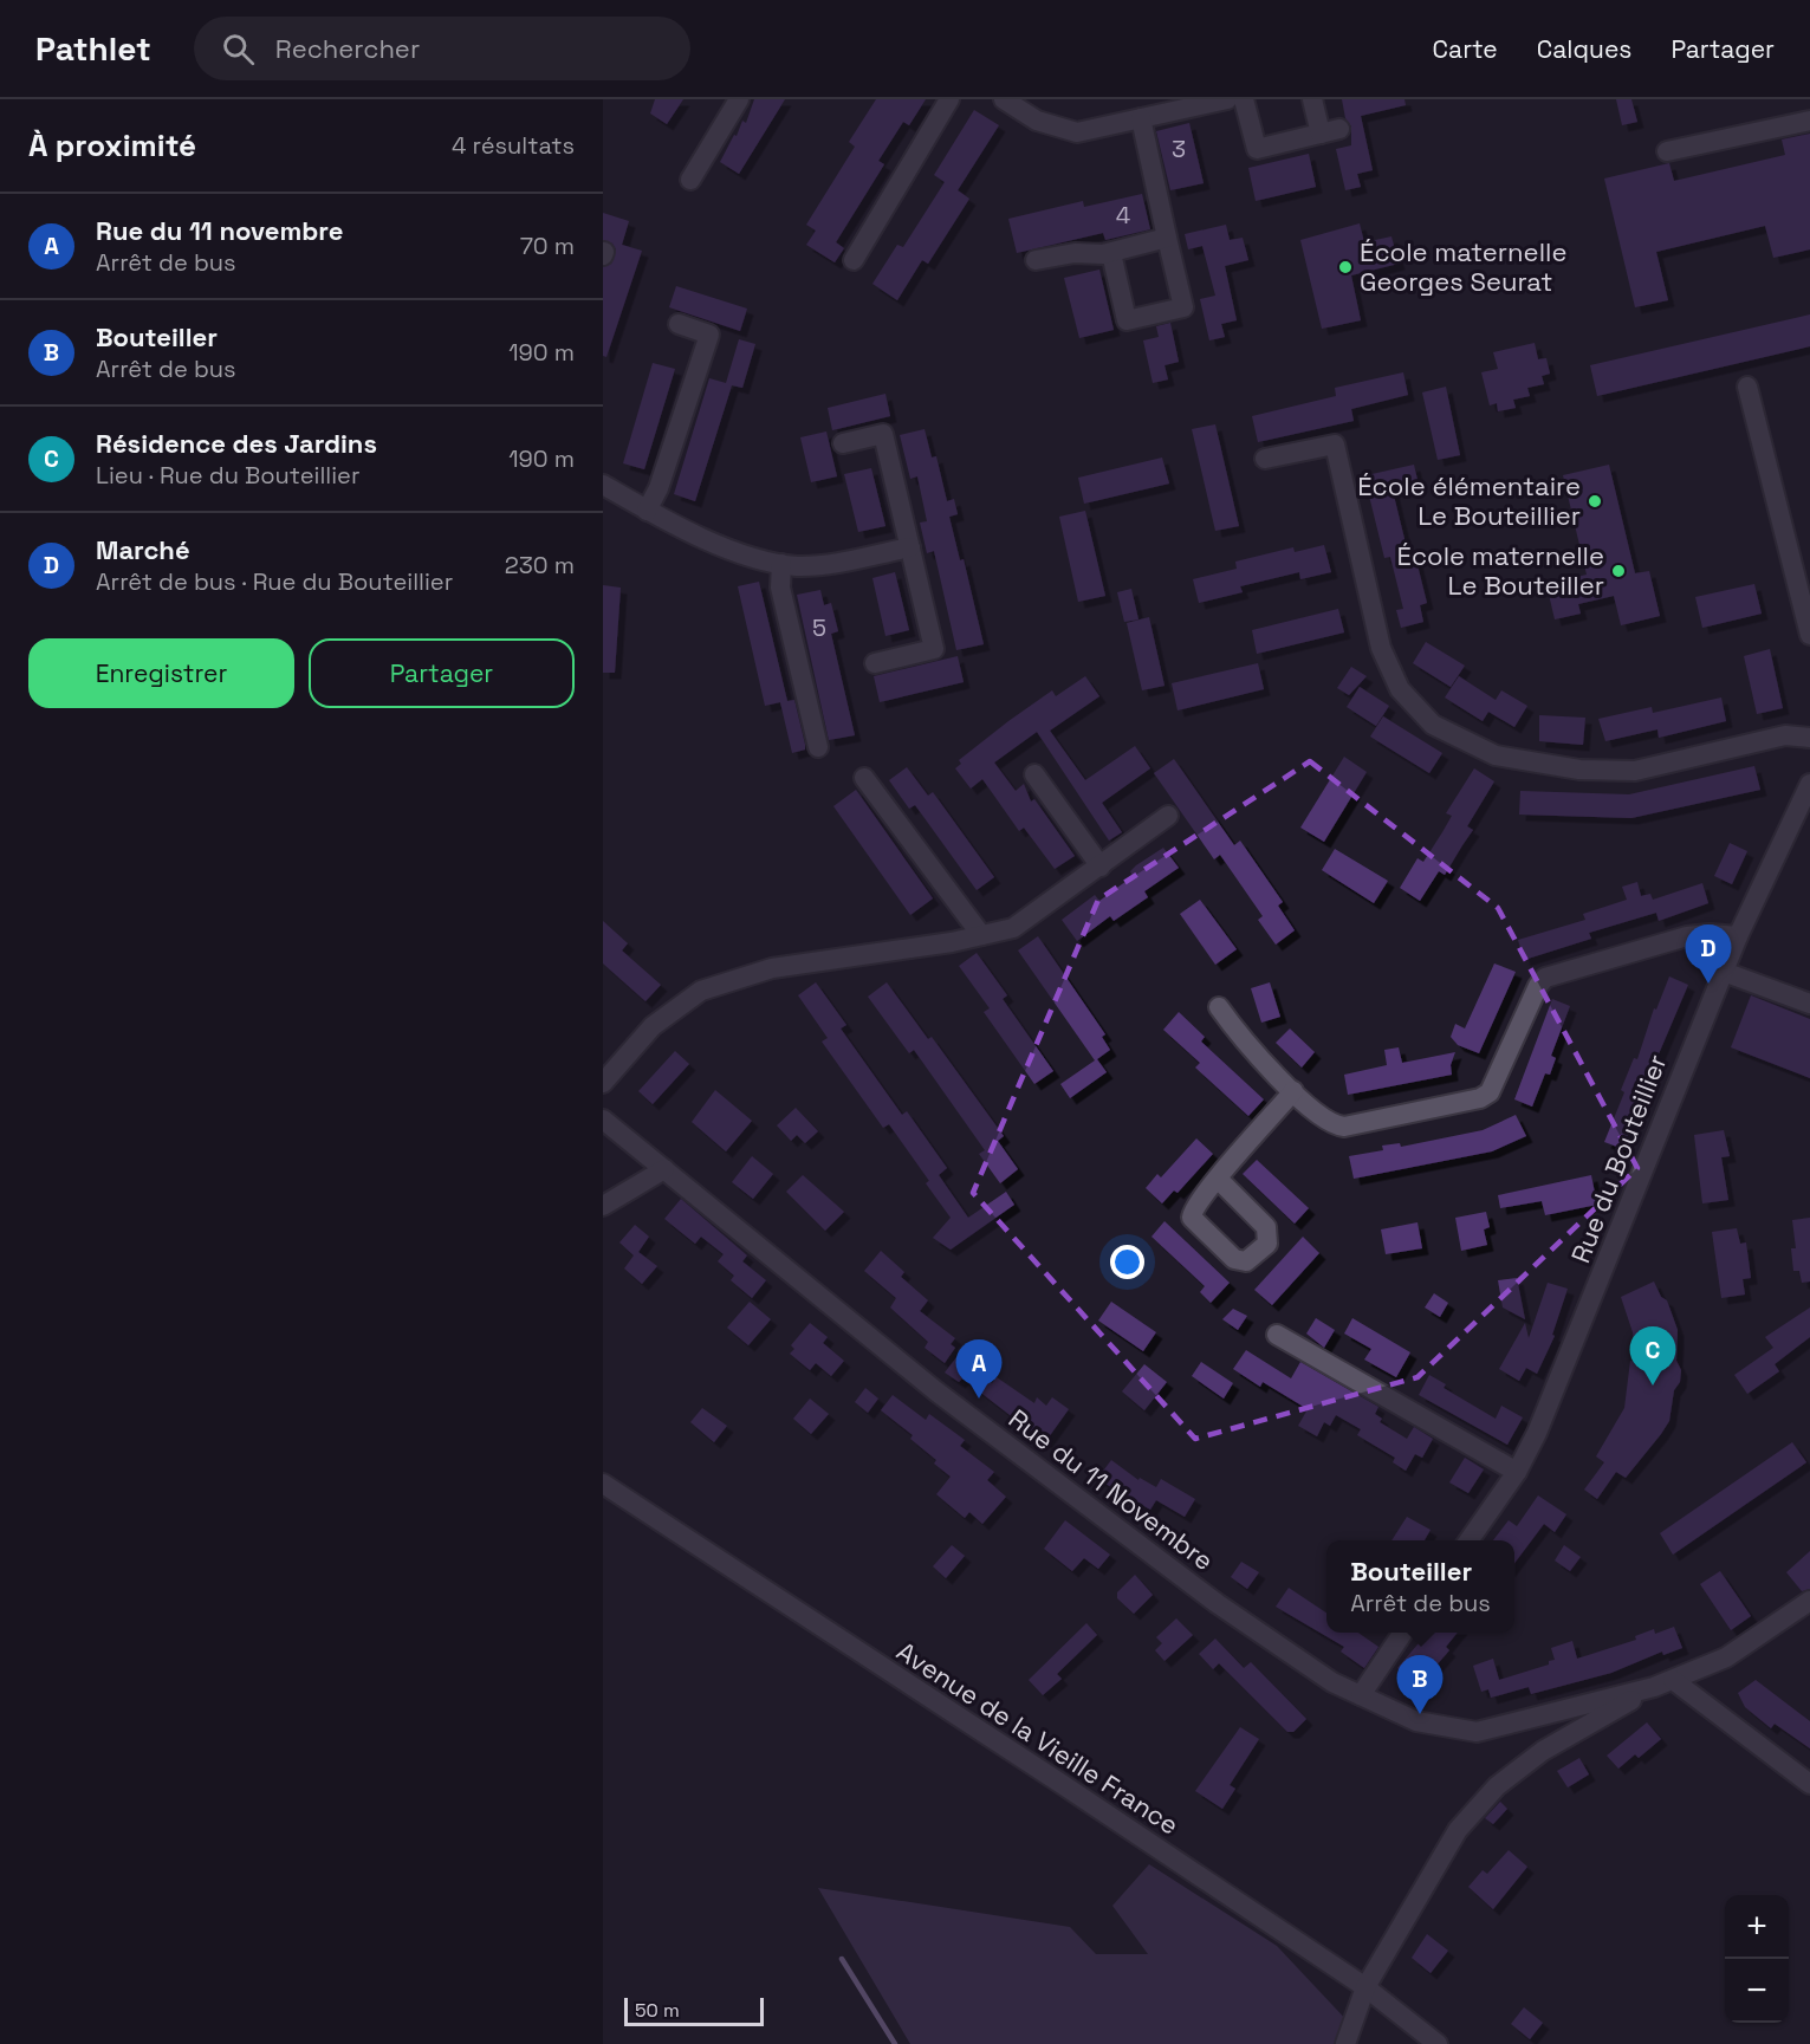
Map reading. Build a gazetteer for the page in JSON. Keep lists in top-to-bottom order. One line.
{"streets":{"street":["Rue du Bouteillier","Rue du 11 Novembre","Avenue de la Vieille France"]},"places":["École maternelle Georges Seurat","École élémentaire Le Bouteillier","École maternelle Le Bouteiller"],"house_numbers":["3","4","5"],"scale_bar":"50 m","page":{"header":"Pathlet","search":"Rechercher","nav":["Carte","Calques","Partager"],"heading":["À proximité","4 résultats"],"list":[{"mark":"A","name":"Rue du 11 novembre","note":"Arrêt de bus","value":"70 m"},{"mark":"B","name":"Bouteiller","note":"Arrêt de bus","value":"190 m"},{"mark":"C","name":"Résidence des Jardins","note":"Lieu · Rue du Bouteillier","value":"190 m"},{"mark":"D","name":"Marché","note":"Arrêt de bus · Rue du Bouteillier","value":"230 m"}],"buttons":["Enregistrer","Partager"],"pins":["D","C","A","B"],"popup":["Bouteiller","Arrêt de bus"],"map_buttons":["+","−"],"scale":"50 m"}}
